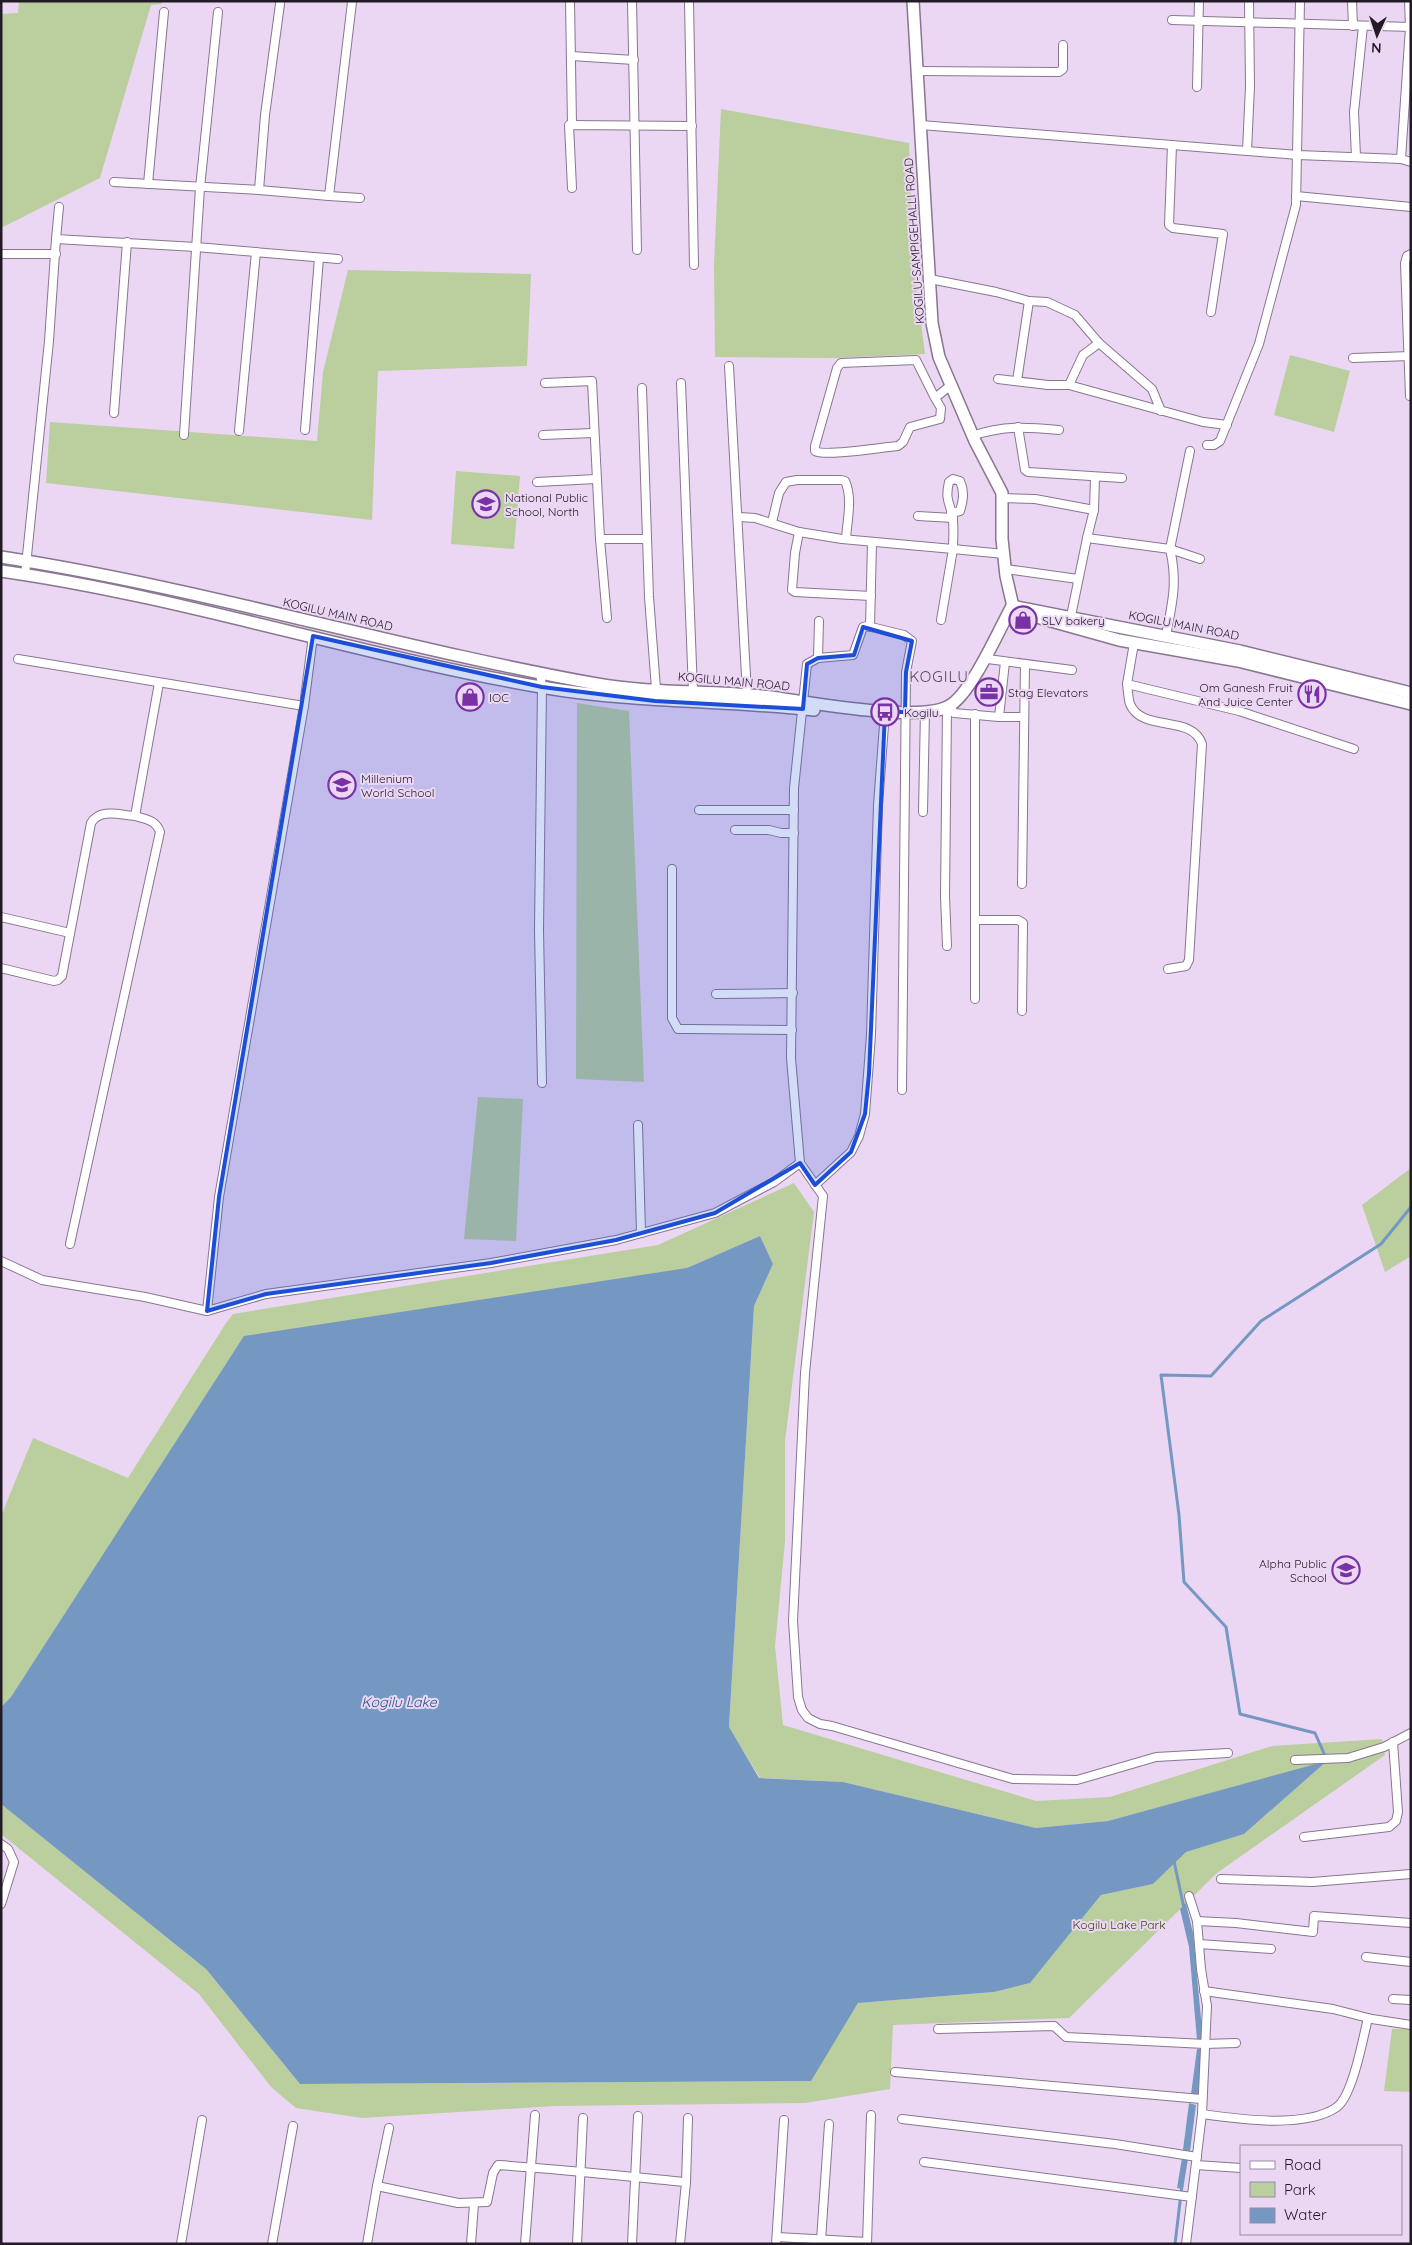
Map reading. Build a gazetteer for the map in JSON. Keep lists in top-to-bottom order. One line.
{"streets":{"main road":["KOGILU-SAMPIGEHALLI ROAD","KOGILU MAIN ROAD"]},"crossings":[["KOGILU-SAMPIGEHALLI ROAD","KOGILU MAIN ROAD"]],"districts":["KOGILU"],"water":["Kogilu Lake"],"parks":["Kogilu Lake Park"],"places":{"school or university":["National Public School, North","Millenium World School","Alpha Public School"],"shop":["SLV bakery","IOC"],"office":["Stag Elevators"],"restaurant":["Om Ganesh Fruit And Juice Center"],"bus stop":["Kogilu"]},"legend":["Road","Park","Water"],"north":"bottom"}
